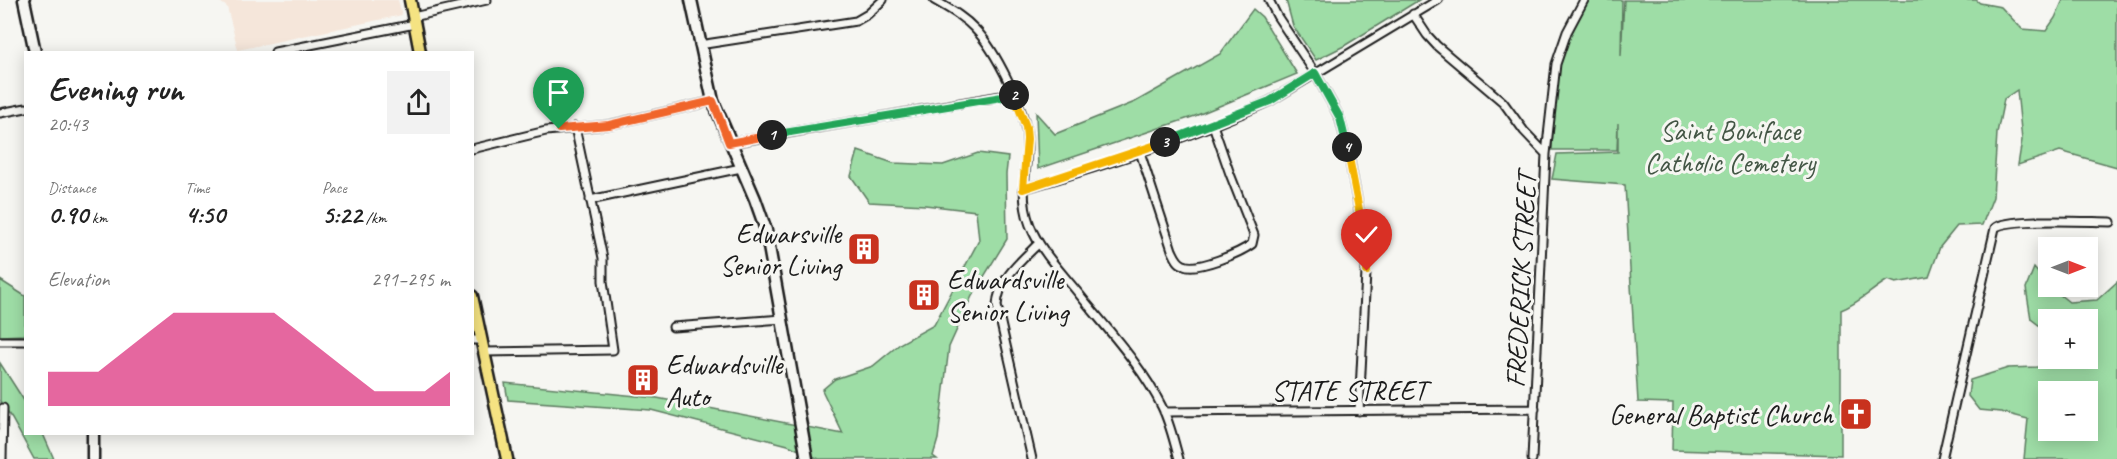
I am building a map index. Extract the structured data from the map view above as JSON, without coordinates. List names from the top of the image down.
{
  "streets": {
    "street": ["FREDERICK STREET", "STATE STREET"]
  },
  "crossings": [
    ["FREDERICK STREET", "STATE STREET"]
  ],
  "parks": ["Saint Boniface Catholic Cemetery"],
  "places": {
    "building": ["Edwarsville Senior Living", "Edwardsville Senior Living", "Edwardsville Auto"],
    "church": ["General Baptist Church"]
  },
  "north": "right",
  "page": {
    "heading": ["Evening run", "20:43"],
    "pins": [
      "2",
      "1",
      "3",
      "4"
    ],
    "stats": [
      ["Distance", "0.90 km"],
      ["Time", "4:50"],
      ["Pace", "5:22 /km"]
    ],
    "map_buttons": ["+", "−"],
    "chart": ["Elevation", "291–295 m"]
  }
}
